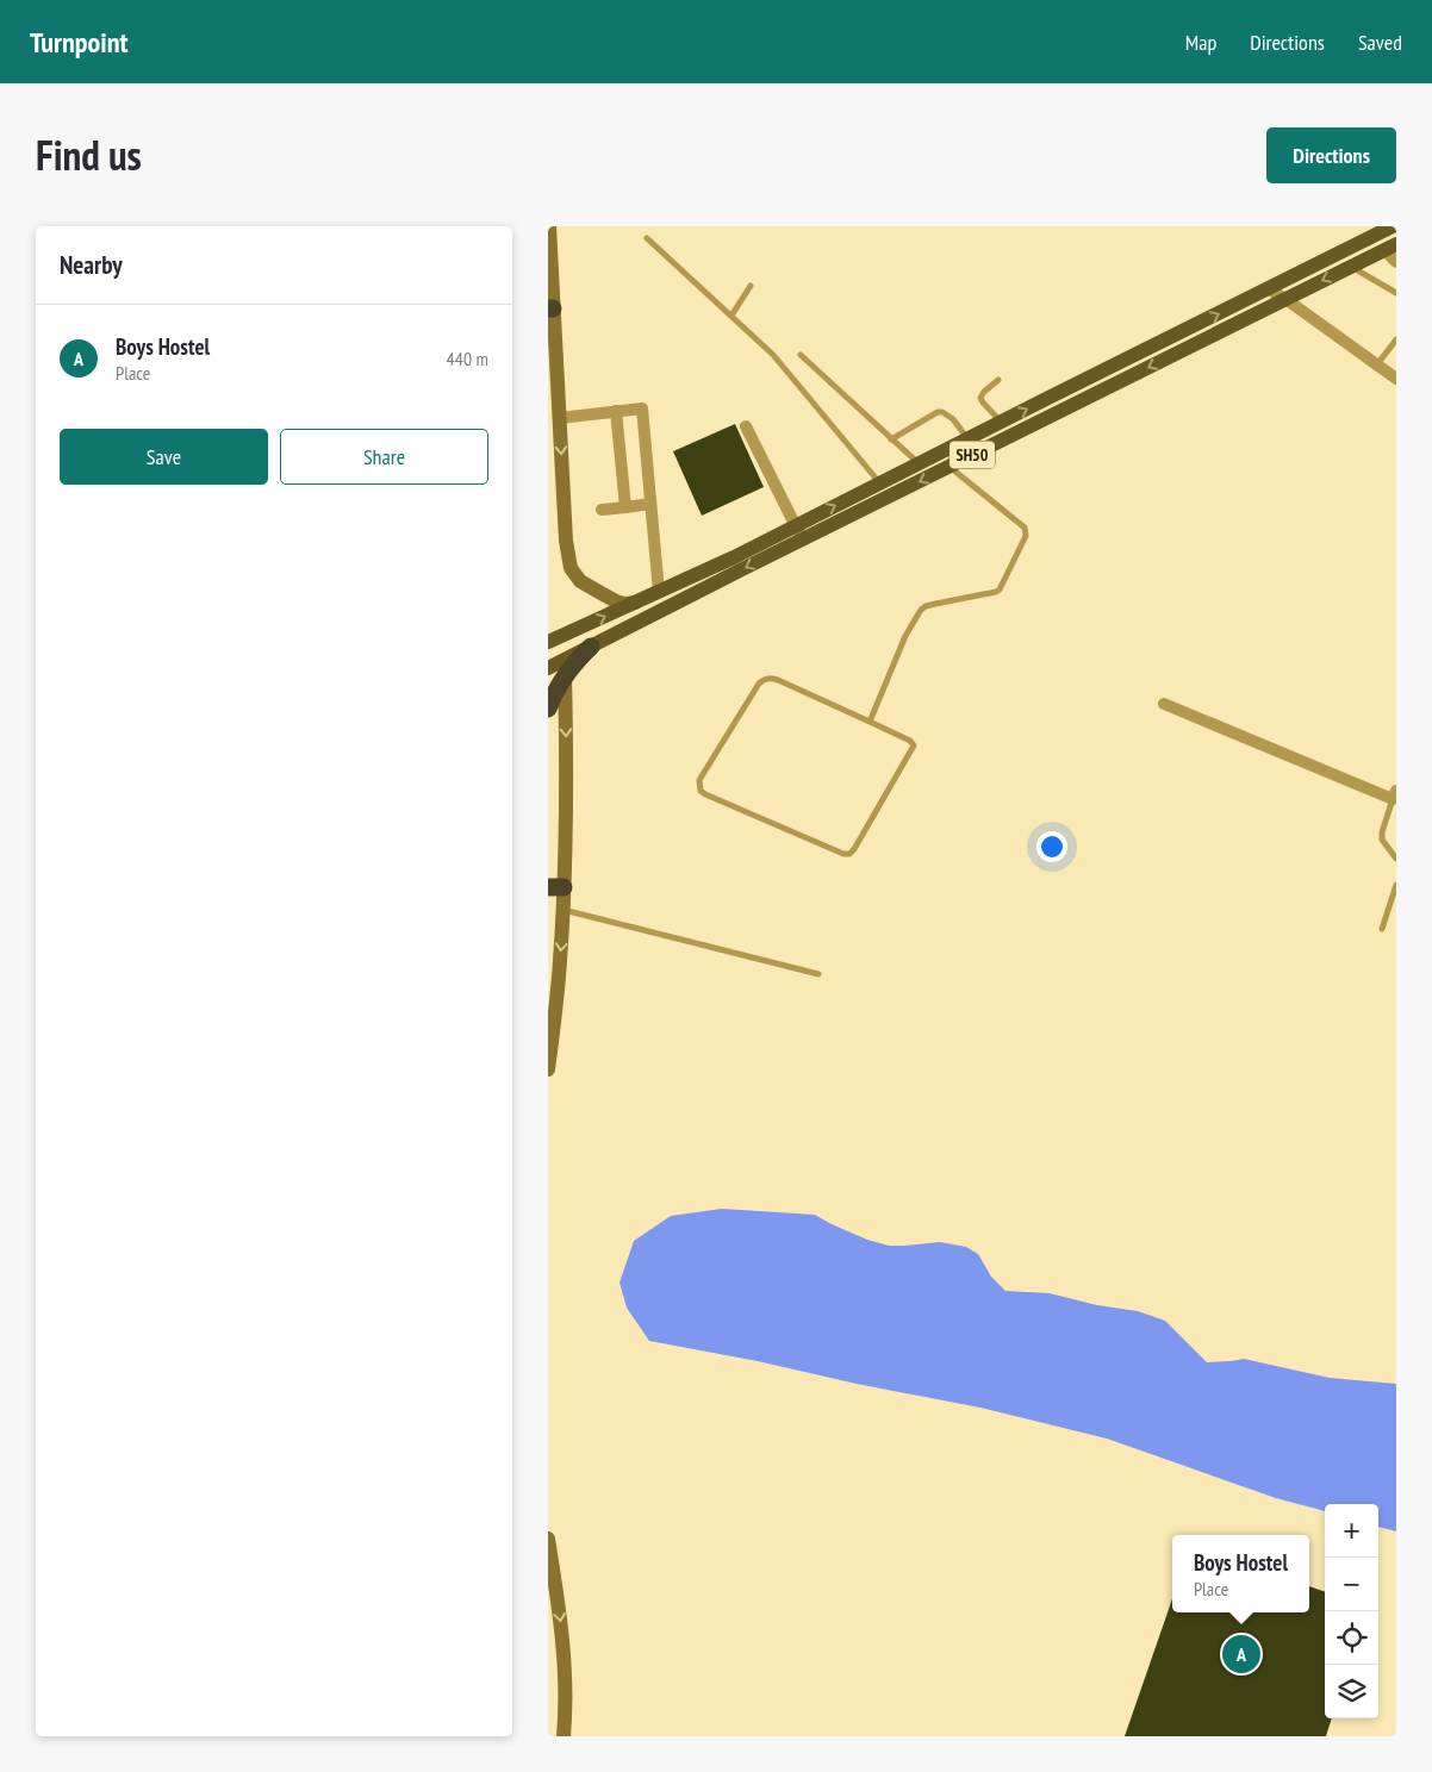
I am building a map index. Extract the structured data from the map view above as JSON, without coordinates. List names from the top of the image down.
{
  "streets": {
    "main road": ["SH50"]
  },
  "page": {
    "header": "Turnpoint",
    "nav": ["Map", "Directions", "Saved"],
    "title": "Find us",
    "buttons": [
      "Directions",
      ["Save", "Share"]
    ],
    "heading": "Nearby",
    "list": [
      {
        "mark": "A",
        "name": "Boys Hostel",
        "note": "Place",
        "value": "440 m"
      }
    ],
    "map_buttons": ["+", "−"],
    "popup": ["Boys Hostel", "Place"],
    "pins": "A"
  }
}
